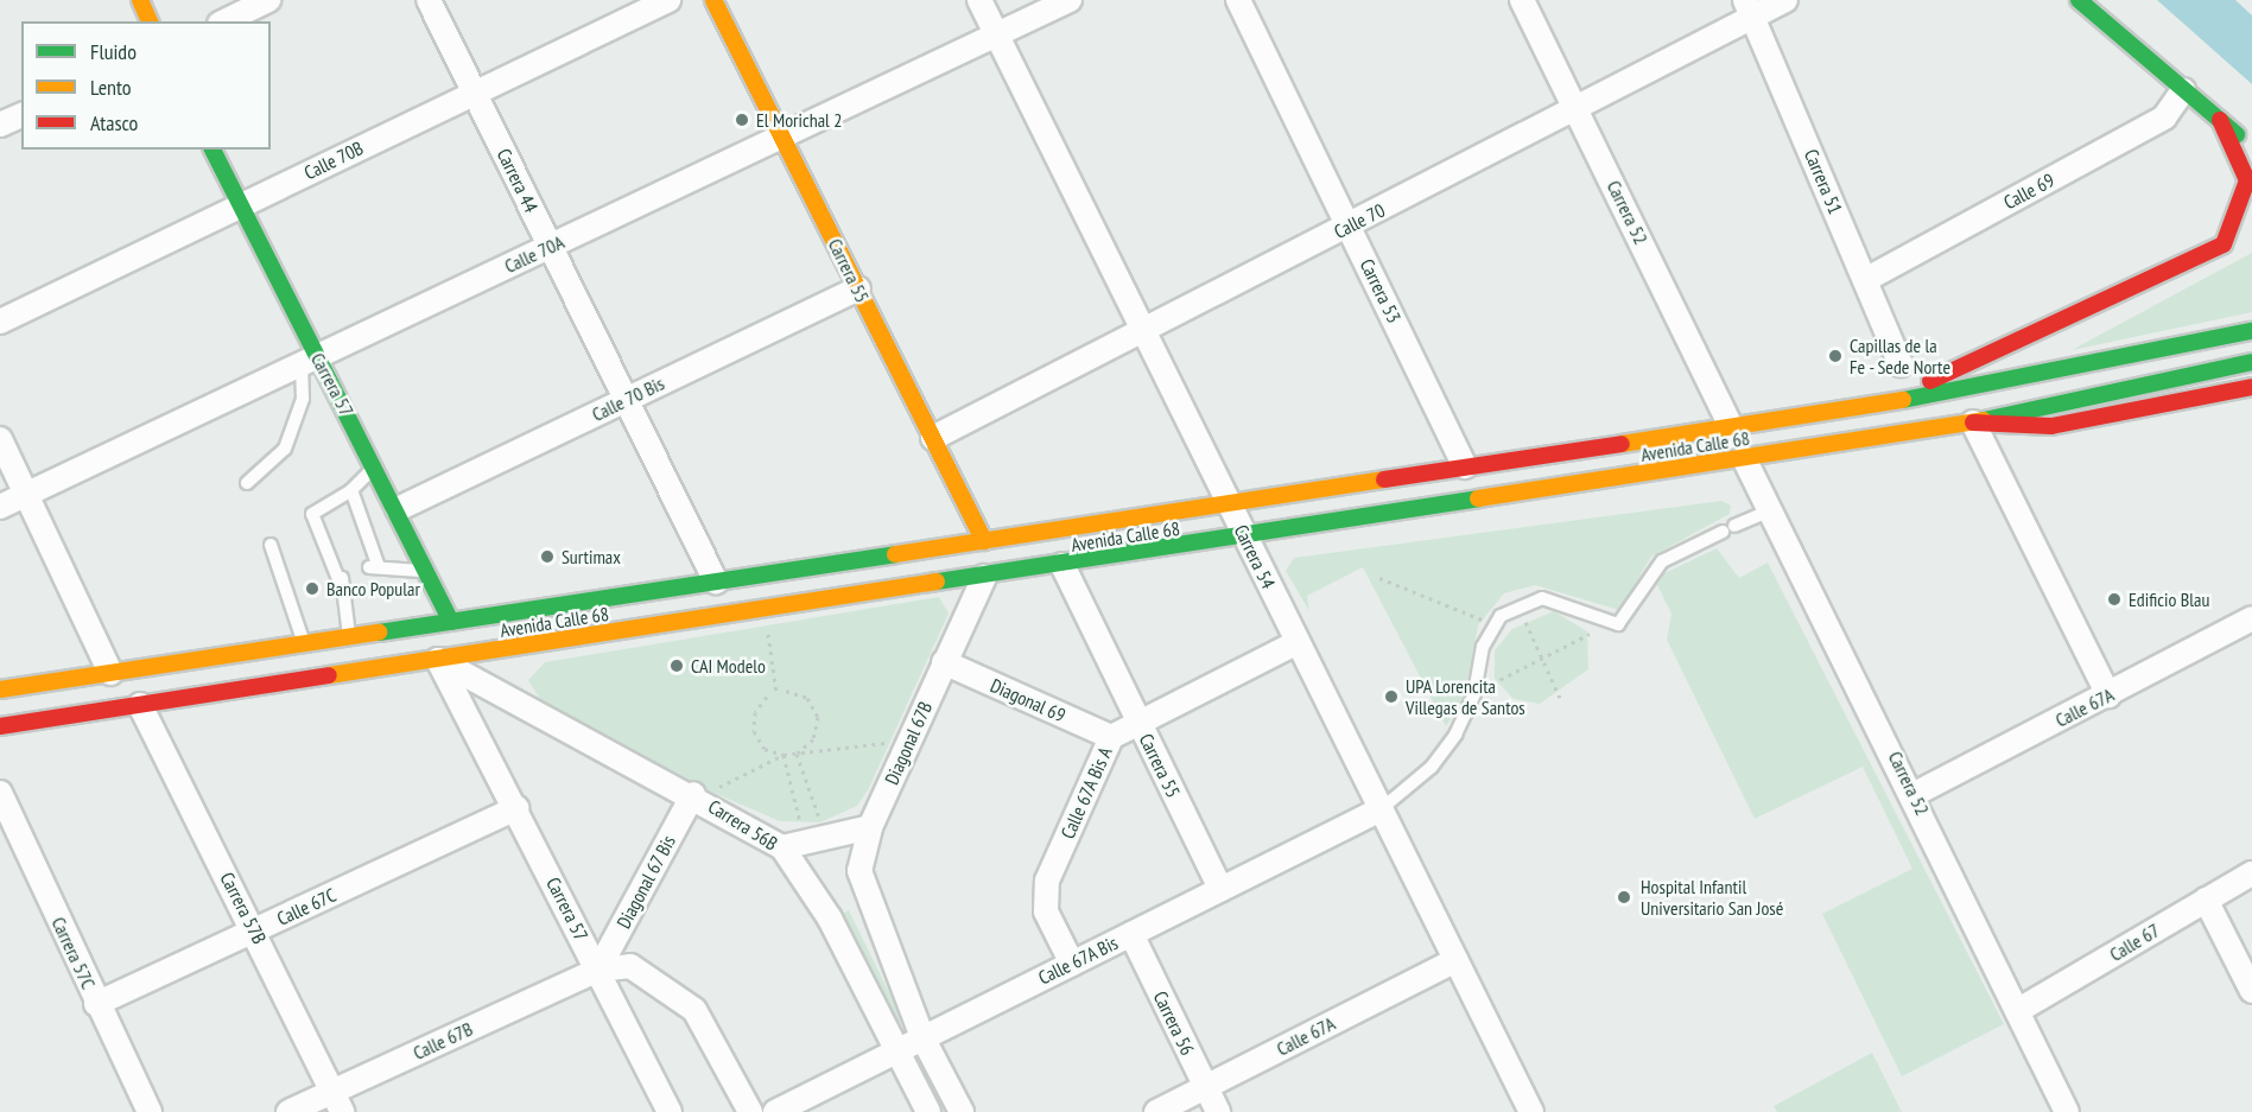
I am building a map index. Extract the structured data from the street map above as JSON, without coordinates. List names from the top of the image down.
{
  "streets": {
    "main road": ["Carrera 55", "Carrera 57", "Avenida Calle 68"],
    "street": [
      "Calle 70B",
      "Carrera 44",
      "Carrera 51",
      "Calle 69",
      "Carrera 52",
      "Calle 70",
      "Calle 70A",
      "Carrera 53",
      "Calle 70 Bis",
      "Carrera 54",
      "Diagonal 69",
      "Calle 67A",
      "Diagonal 67B",
      "Calle 67A Bis A",
      "Carrera 56B",
      "Diagonal 67 Bis",
      "Calle 67C",
      "Carrera 57B",
      "Calle 67",
      "Carrera 57C",
      "Calle 67A Bis",
      "Carrera 56",
      "Calle 67B"
    ]
  },
  "crossings": [
    ["Calle 70B", "Carrera 44"],
    ["Calle 70B", "Carrera 57"],
    ["Carrera 44", "Calle 70A"],
    ["Carrera 44", "Calle 70 Bis"],
    ["Carrera 51", "Calle 69"],
    ["Carrera 51", "Calle 70"],
    ["Carrera 52", "Calle 70"],
    ["Carrera 52", "Avenida Calle 68"],
    ["Carrera 52", "Calle 67A"],
    ["Carrera 52", "Calle 67"],
    ["Calle 70", "Carrera 55"],
    ["Calle 70", "Carrera 53"],
    ["Calle 70", "Carrera 54"],
    ["Calle 70A", "Carrera 55"],
    ["Calle 70A", "Carrera 57"],
    ["Calle 70A", "Carrera 54"],
    ["Carrera 55", "Calle 70 Bis"],
    ["Carrera 55", "Avenida Calle 68"],
    ["Carrera 55", "Calle 67A Bis A"],
    ["Carrera 55", "Calle 67A Bis"],
    ["Carrera 53", "Avenida Calle 68"],
    ["Carrera 57", "Calle 70 Bis"],
    ["Carrera 57", "Avenida Calle 68"],
    ["Carrera 57", "Carrera 56B"],
    ["Carrera 57", "Diagonal 67 Bis"],
    ["Carrera 57", "Calle 67C"],
    ["Carrera 57", "Calle 67B"],
    ["Avenida Calle 68", "Carrera 54"],
    ["Avenida Calle 68", "Diagonal 67B"],
    ["Avenida Calle 68", "Carrera 56B"],
    ["Avenida Calle 68", "Carrera 57B"],
    ["Carrera 54", "Calle 67A"],
    ["Carrera 54", "Calle 67A Bis A"],
    ["Carrera 54", "Calle 67A Bis"],
    ["Diagonal 69", "Diagonal 67B"],
    ["Diagonal 69", "Calle 67A Bis A"],
    ["Calle 67A", "Carrera 56"],
    ["Calle 67A Bis A", "Calle 67A Bis"],
    ["Carrera 56B", "Diagonal 67 Bis"],
    ["Carrera 56B", "Calle 67A Bis"],
    ["Diagonal 67 Bis", "Calle 67B"],
    ["Calle 67C", "Carrera 57B"],
    ["Calle 67C", "Carrera 57C"],
    ["Carrera 57B", "Calle 67B"],
    ["Calle 67A Bis", "Carrera 56"]
  ],
  "places": [
    "El Morichal 2",
    "Capillas de la Fe - Sede Norte",
    "Surtimax",
    "Banco Popular",
    "Edificio Blau",
    "CAI Modelo",
    "UPA Lorencita Villegas de Santos",
    "Hospital Infantil Universitario San José"
  ],
  "legend": ["Fluido", "Lento", "Atasco"]
}
